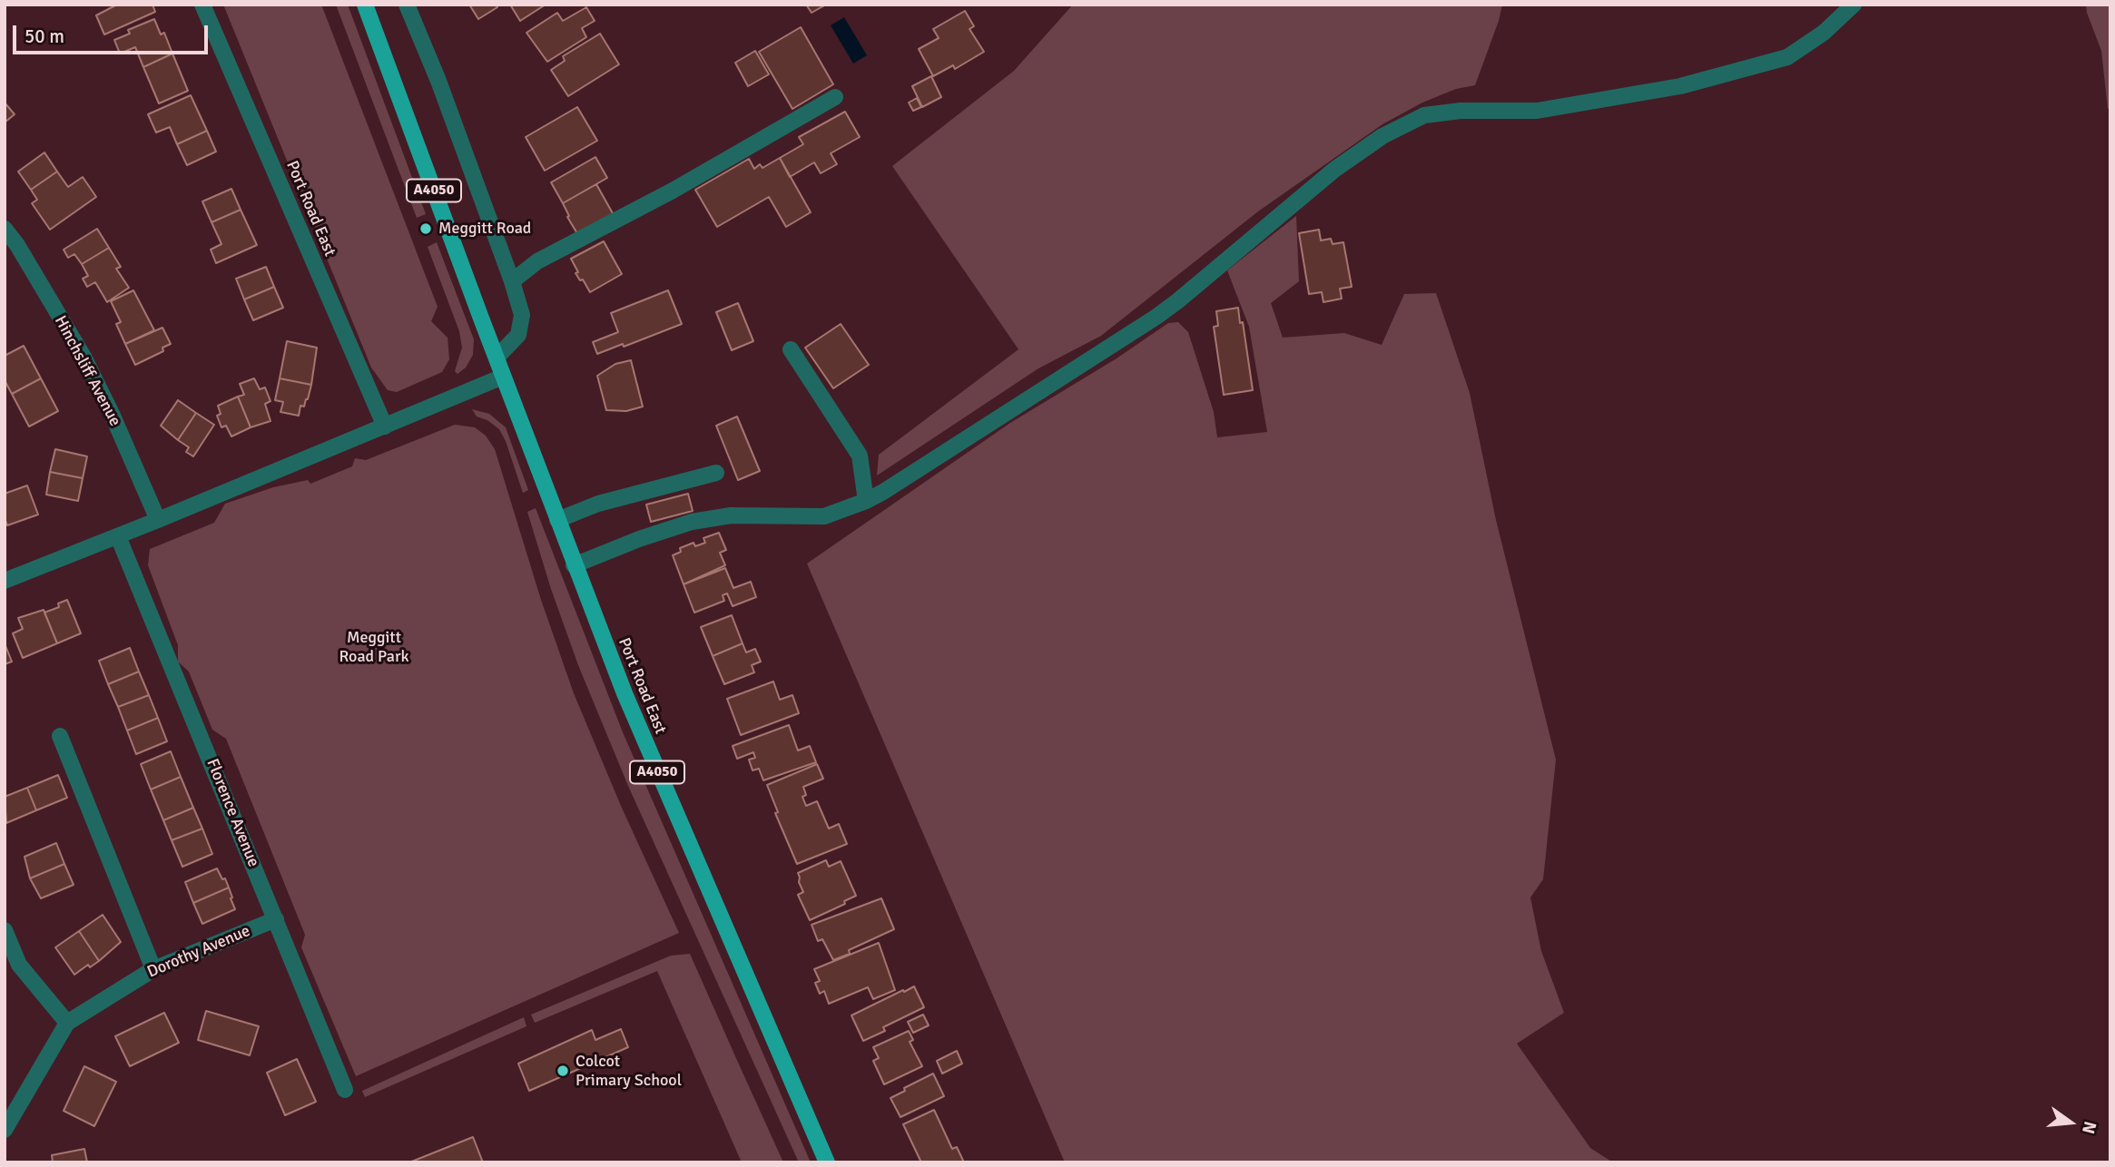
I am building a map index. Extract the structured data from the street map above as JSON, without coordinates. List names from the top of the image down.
{
  "streets": {
    "main road": ["A4050", "Port Road East"],
    "street": ["Hinchsliff Avenue", "Florence Avenue", "Dorothy Avenue"]
  },
  "crossings": [
    ["Florence Avenue", "Dorothy Avenue"]
  ],
  "parks": ["Meggitt Road Park"],
  "places": ["Meggitt Road", "Colcot Primary School"],
  "scale_bar": "50 m",
  "north": "right"
}
